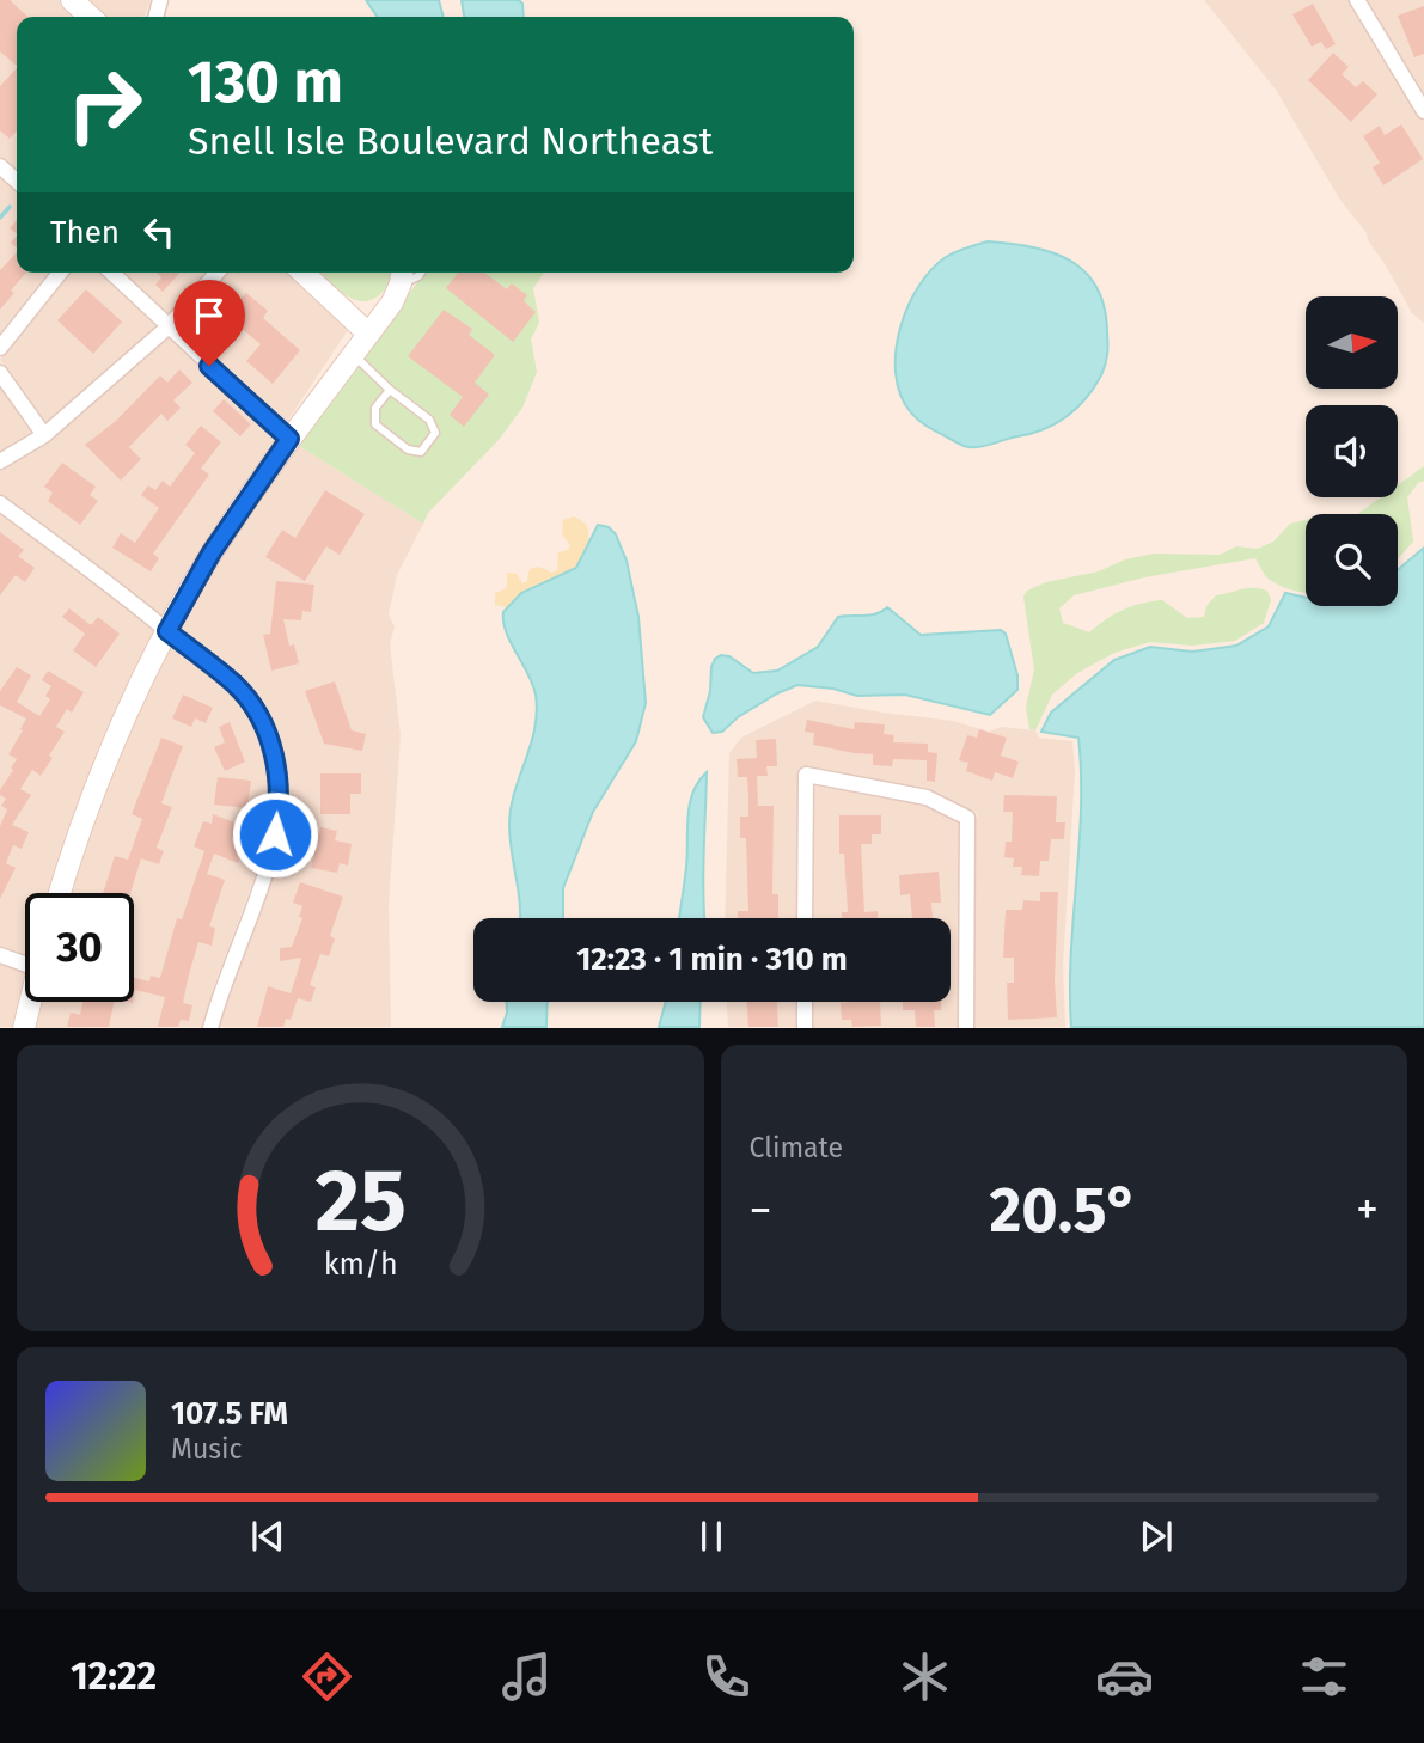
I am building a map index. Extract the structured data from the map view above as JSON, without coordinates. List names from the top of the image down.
{
  "north": "right",
  "page": {
    "turn": ["130 m", "Snell Isle Boulevard Northeast"],
    "then": "Then",
    "limit": "30",
    "trip": "12:23 · 1 min · 310 m",
    "tile": "Climate",
    "heat": ["−", "20.5°", "+"],
    "song": ["107.5 FM", "Music"],
    "tabs": "12:22",
    "gauge": ["25", "km/h"]
  }
}
